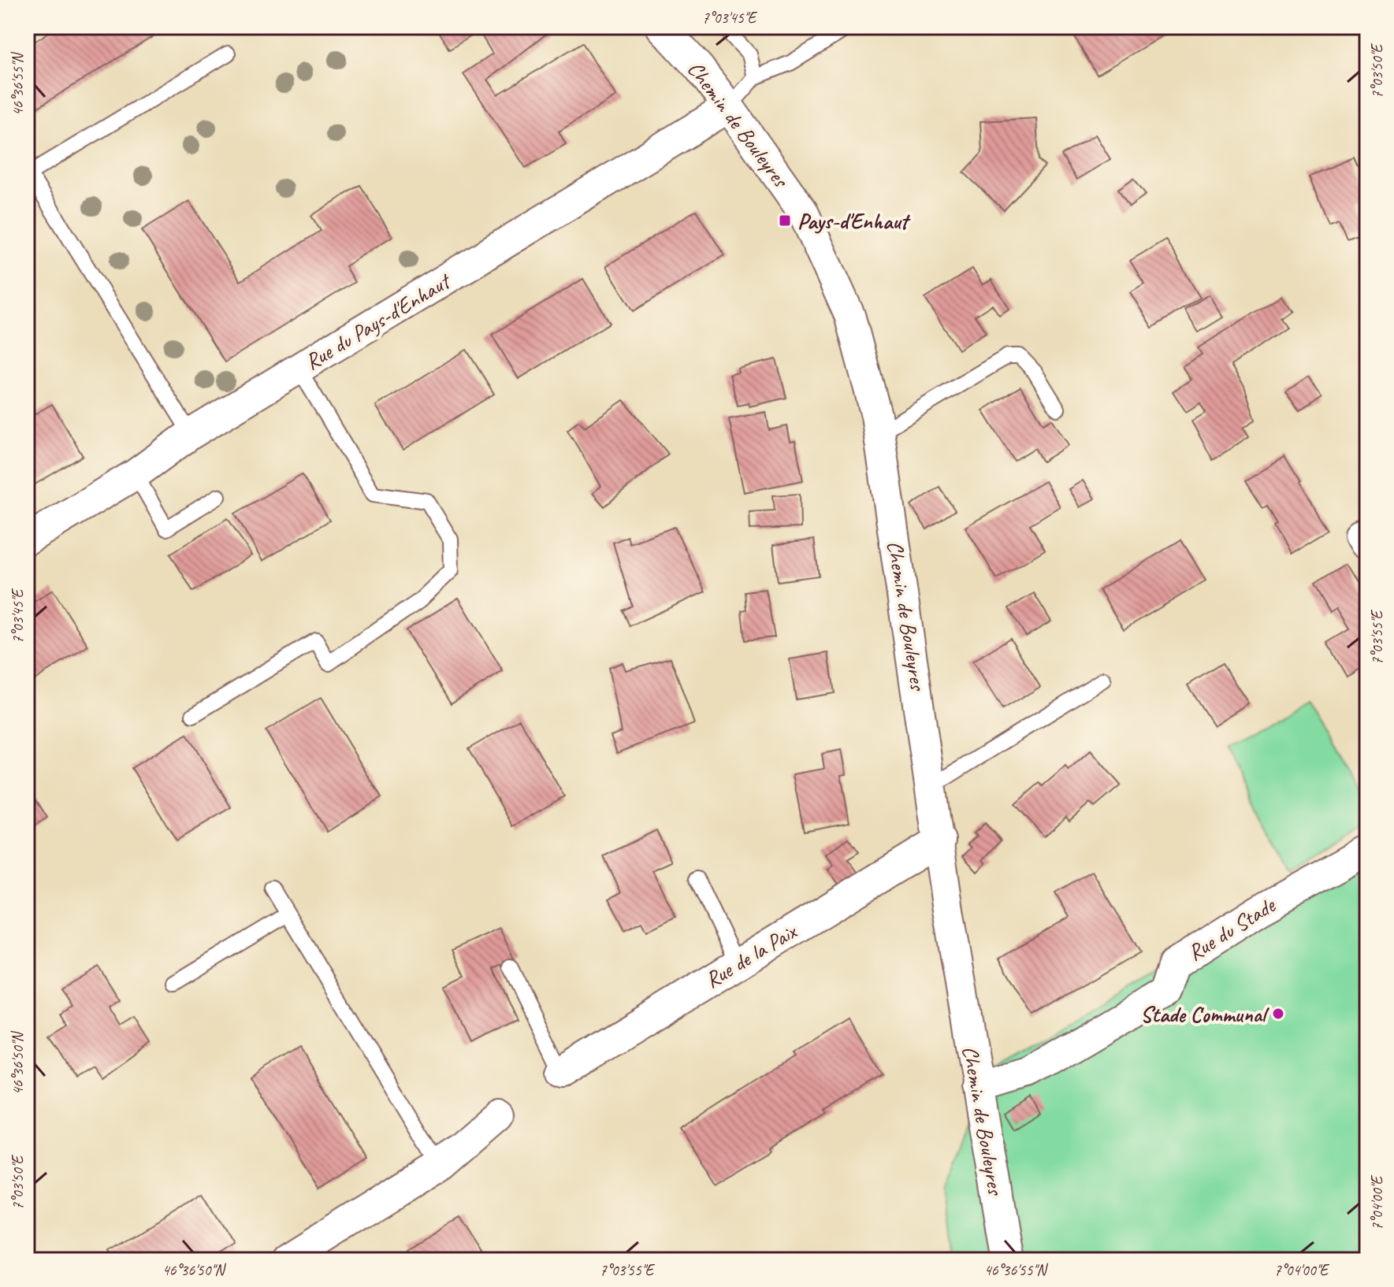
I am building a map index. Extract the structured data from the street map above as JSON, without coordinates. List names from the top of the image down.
{
  "streets": {
    "street": [
      "Chemin de Bouleyres",
      "Rue du Pays-d'Enhaut",
      "Rue du Stade",
      "Rue de la Paix"
    ]
  },
  "crossings": [
    ["Chemin de Bouleyres", "Rue du Pays-d'Enhaut"],
    ["Chemin de Bouleyres", "Rue du Stade"],
    ["Chemin de Bouleyres", "Rue de la Paix"]
  ],
  "places": {
    "transit": ["Pays-d'Enhaut"],
    "other": ["Stade Communal"]
  },
  "coordinates": [
    "7°03'45\"E",
    "7°03'50\"E",
    "46°36'55\"N",
    "7°03'55\"E",
    "46°36'50\"N",
    "7°04'00\"E"
  ]
}
